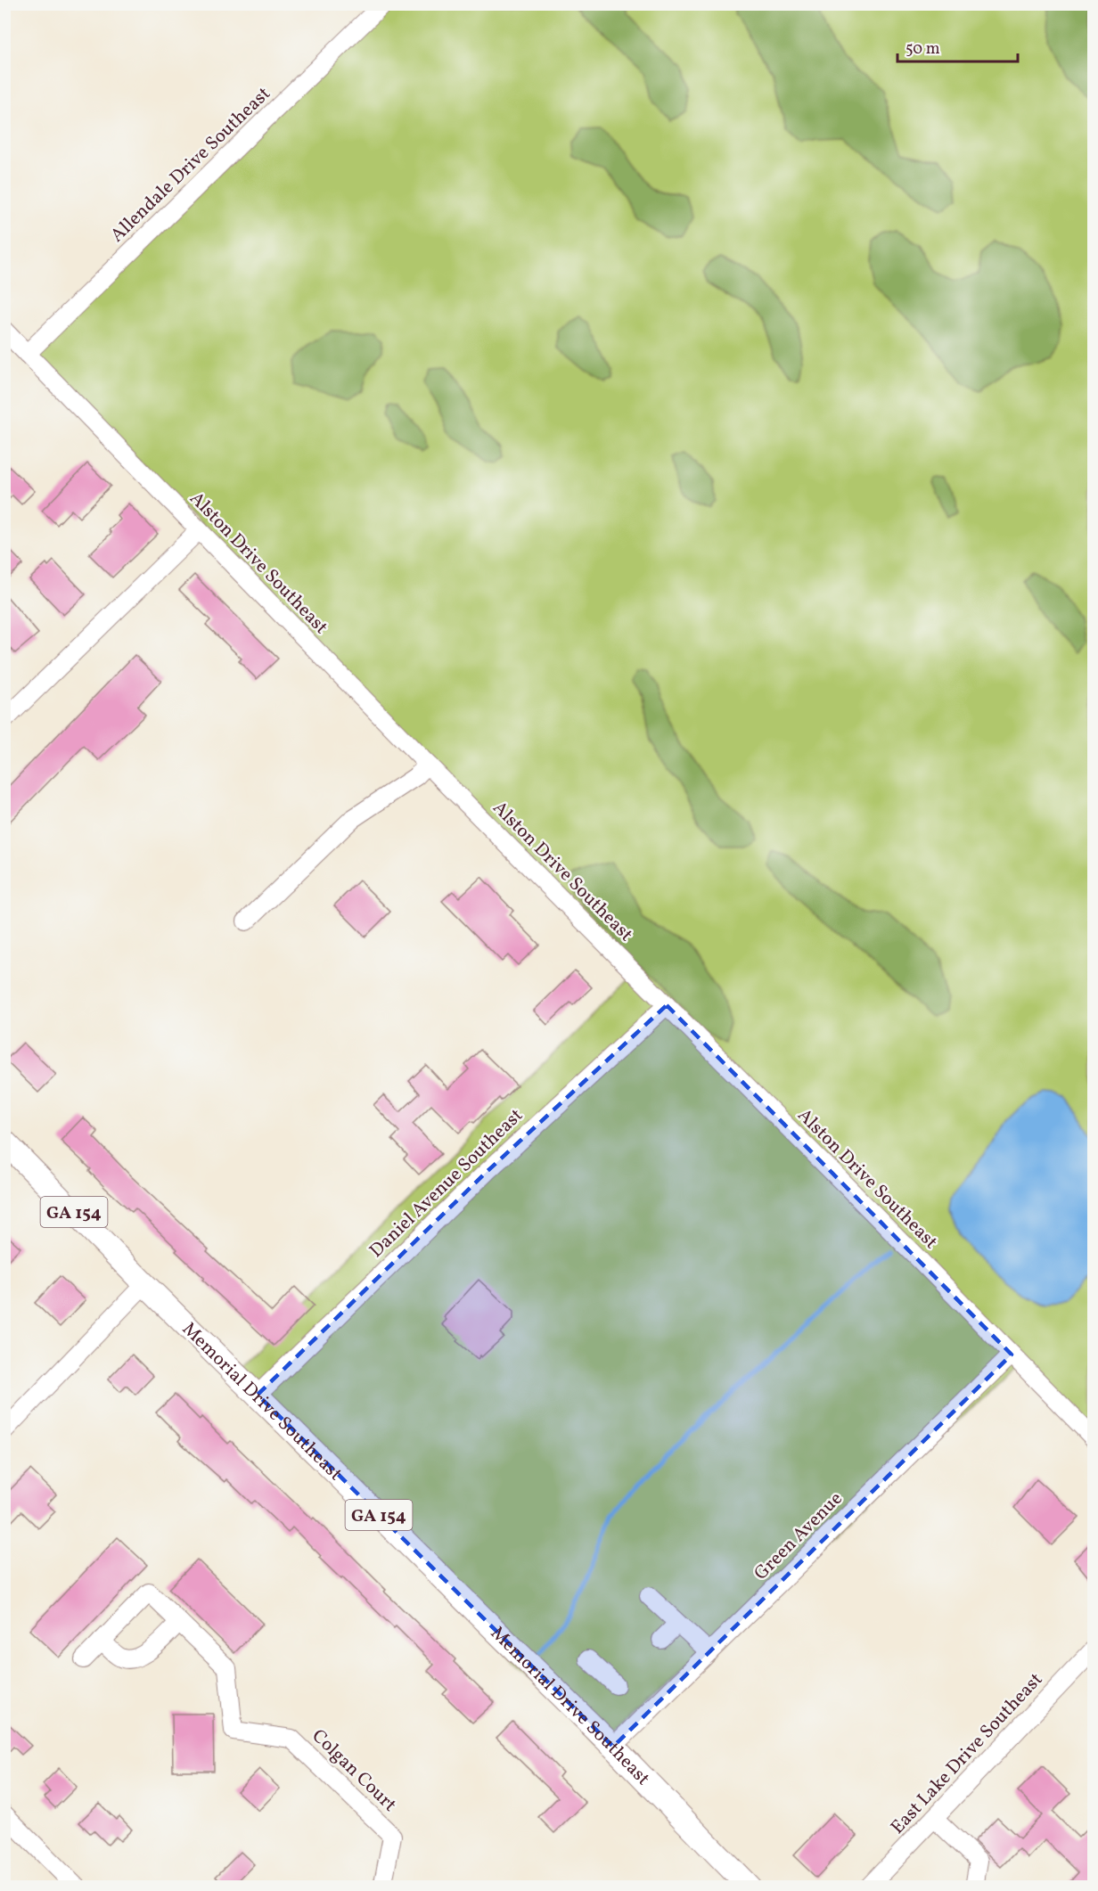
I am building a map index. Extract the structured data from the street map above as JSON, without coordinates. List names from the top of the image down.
{
  "streets": {
    "main road": ["GA 154", "Memorial Drive Southeast"],
    "street": [
      "Allendale Drive Southeast",
      "Alston Drive Southeast",
      "Daniel Avenue Southeast",
      "Green Avenue",
      "East Lake Drive Southeast",
      "Colgan Court"
    ]
  },
  "crossings": [
    ["Allendale Drive Southeast", "Alston Drive Southeast"],
    ["Alston Drive Southeast", "Daniel Avenue Southeast"],
    ["Alston Drive Southeast", "Green Avenue"],
    ["Daniel Avenue Southeast", "Memorial Drive Southeast"],
    ["Memorial Drive Southeast", "Green Avenue"]
  ],
  "scale_bar": "50 m"
}
